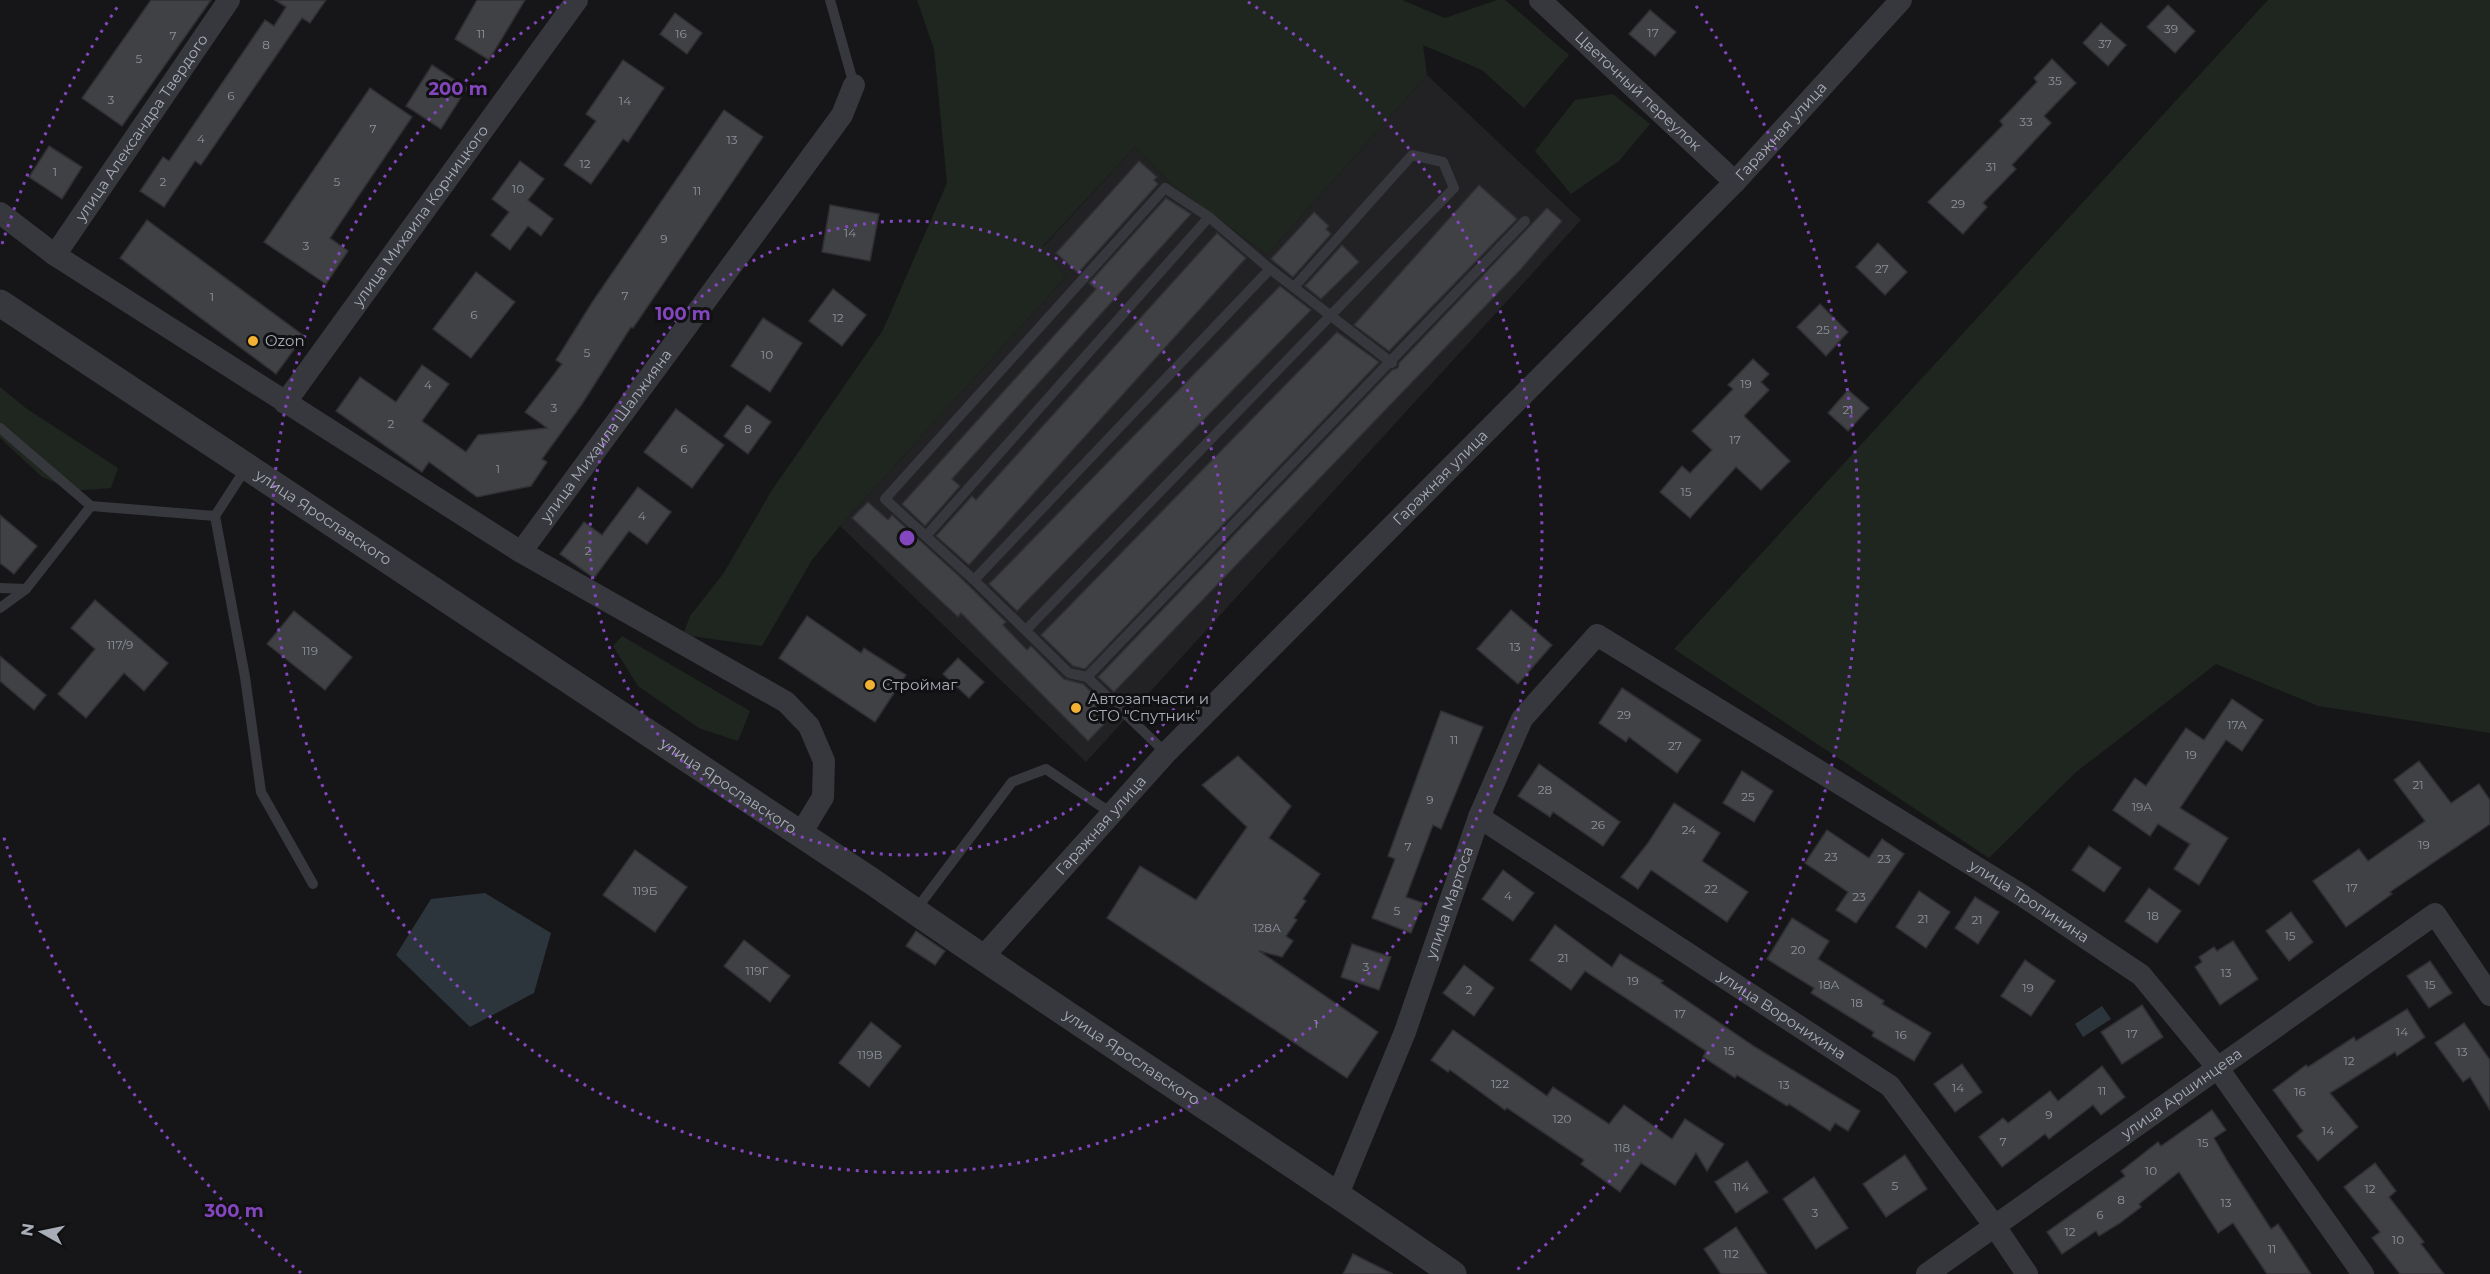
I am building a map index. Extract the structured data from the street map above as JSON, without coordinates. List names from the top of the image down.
{
  "streets": {
    "street": [
      "Цветочный переулок",
      "улица Александра Твердого",
      "Гаражная улица",
      "улица Михаила Корницкого",
      "улица Михаила Шалжияна",
      "улица Ярославского",
      "улица Тропинина",
      "улица Мартоса",
      "улица Воронихина",
      "улица Аршинцева"
    ]
  },
  "crossings": [
    ["Цветочный переулок", "Гаражная улица"],
    ["Гаражная улица", "улица Ярославского"],
    ["улица Ярославского", "улица Мартоса"],
    ["улица Тропинина", "улица Мартоса"],
    ["улица Тропинина", "улица Аршинцева"],
    ["улица Мартоса", "улица Воронихина"],
    ["улица Воронихина", "улица Аршинцева"]
  ],
  "places": ["Ozon", "Строймаг", "Автозапчасти и СТО \"Спутник\""],
  "house_numbers": [
    "39",
    "17",
    "11",
    "16",
    "7",
    "37",
    "8",
    "5",
    "35",
    "6",
    "3",
    "14",
    "33",
    "7",
    "4",
    "13",
    "12",
    "31",
    "1",
    "2",
    "5",
    "10",
    "11",
    "29",
    "14",
    "9",
    "3",
    "27",
    "7",
    "1",
    "6",
    "12",
    "25",
    "5",
    "10",
    "19",
    "4",
    "3",
    "21",
    "2",
    "8",
    "17",
    "6",
    "1",
    "15",
    "4",
    "2",
    "117/9",
    "13",
    "119",
    "29",
    "17А",
    "11",
    "27",
    "19",
    "21",
    "28",
    "25",
    "9",
    "19А",
    "26",
    "24",
    "19",
    "7",
    "23",
    "23",
    "17",
    "22",
    "119Б",
    "4",
    "23",
    "5",
    "18",
    "21",
    "21",
    "128А",
    "15",
    "20",
    "21",
    "3",
    "119Г",
    "13",
    "19",
    "18А",
    "15",
    "19",
    "2",
    "18",
    "17",
    "1",
    "14",
    "17",
    "16",
    "15",
    "13",
    "119В",
    "12",
    "122",
    "13",
    "14",
    "11",
    "16",
    "9",
    "120",
    "14",
    "7",
    "15",
    "118",
    "10",
    "5",
    "114",
    "12",
    "8",
    "13",
    "3",
    "6",
    "12",
    "10",
    "11",
    "112"
  ],
  "north": "left",
  "rings": ["200 m", "100 m", "300 m"]
}
